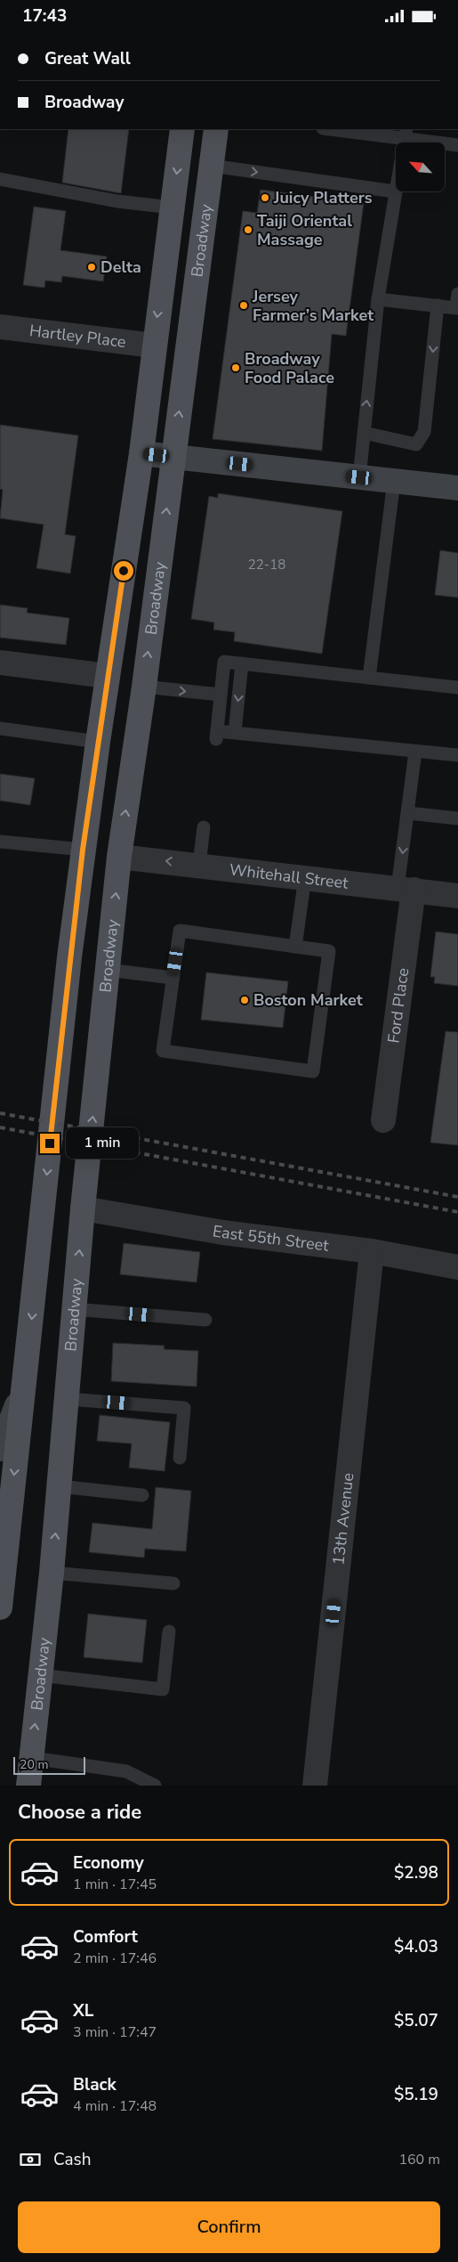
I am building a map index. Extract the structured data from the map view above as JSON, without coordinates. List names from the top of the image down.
{
  "streets": {
    "main road": ["Broadway"],
    "street": [
      "Hartley Place",
      "Whitehall Street",
      "Ford Place",
      "East 55th Street",
      "13th Avenue"
    ]
  },
  "crossings": [
    ["Broadway", "Hartley Place"],
    ["Broadway", "Whitehall Street"],
    ["Broadway", "East 55th Street"],
    ["Whitehall Street", "Ford Place"],
    ["East 55th Street", "13th Avenue"]
  ],
  "places": [
    "Juicy Platters",
    "Taiji Oriental Massage",
    "Delta",
    "Jersey Farmer’s Market",
    "Broadway Food Palace",
    "Boston Market"
  ],
  "house_numbers": ["22-18"],
  "scale_bar": "20 m",
  "north": "top left",
  "page": {
    "status": "17:43",
    "banner": ["Great Wall", "Broadway"],
    "bubble": "1 min",
    "scale": "20 m",
    "heading": "Choose a ride",
    "list": [
      {
        "name": "Economy",
        "note": "1 min · 17:45",
        "value": "$2.98"
      },
      {
        "name": "Comfort",
        "note": "2 min · 17:46",
        "value": "$4.03"
      },
      {
        "name": "XL",
        "note": "3 min · 17:47",
        "value": "$5.07"
      },
      {
        "name": "Black",
        "note": "4 min · 17:48",
        "value": "$5.19"
      }
    ],
    "pay": ["Cash", "160 m"],
    "buttons": "Confirm"
  }
}
